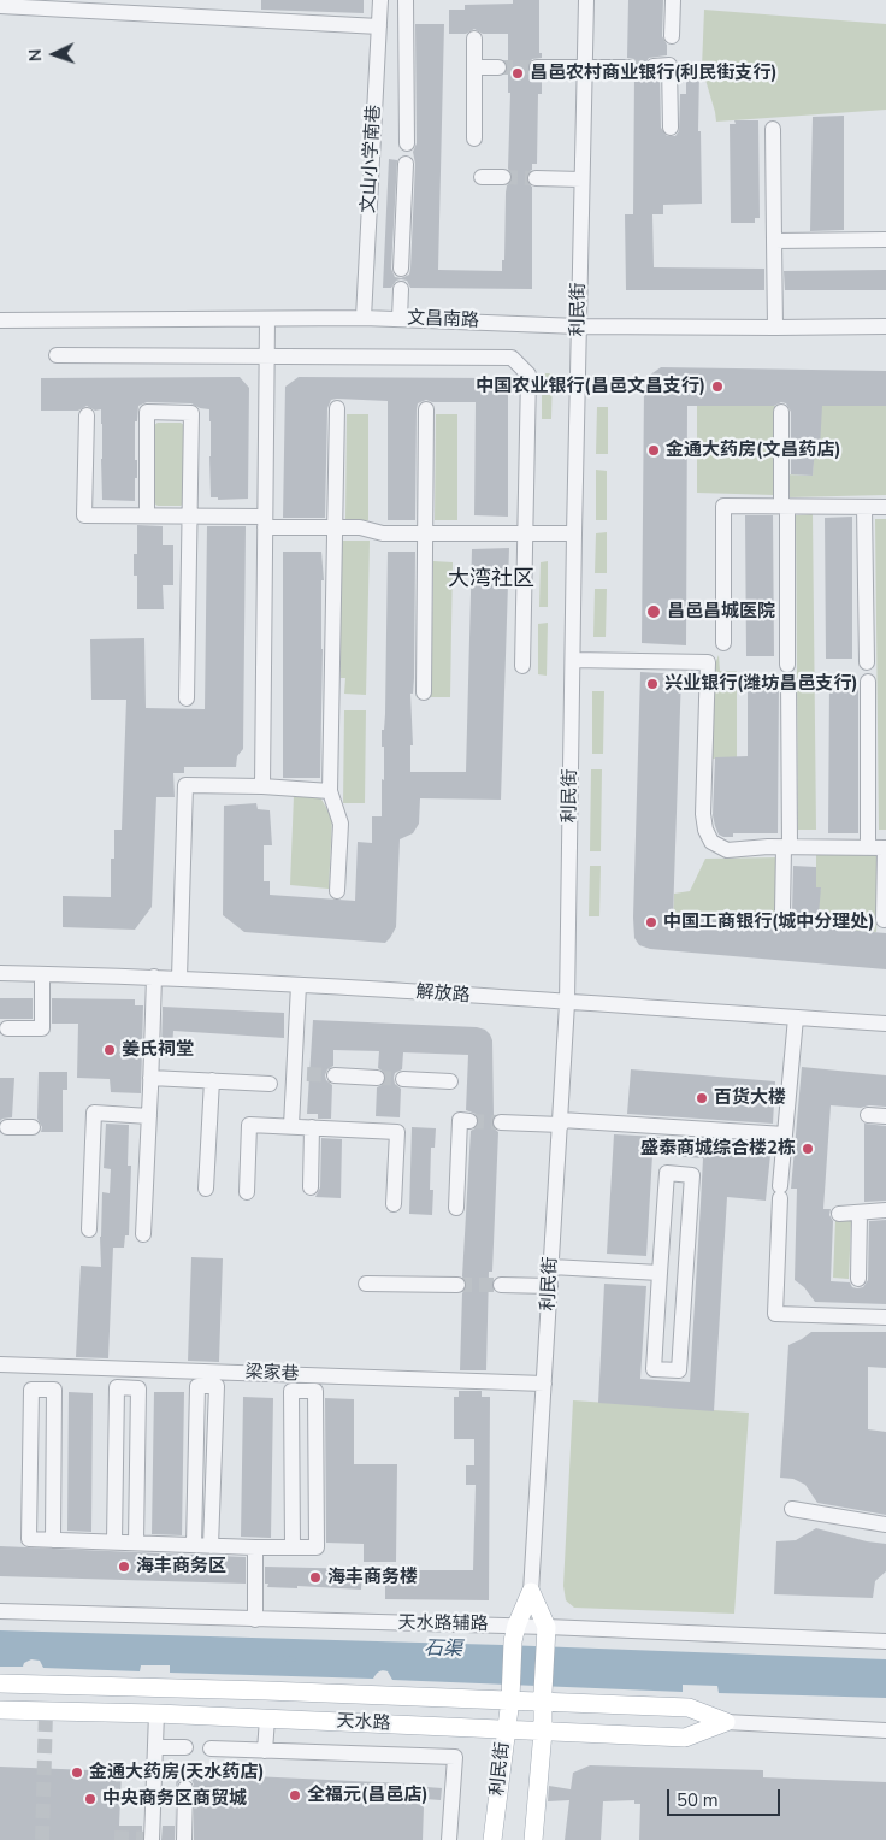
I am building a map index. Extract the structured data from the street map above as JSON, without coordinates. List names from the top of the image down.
{
  "streets": {
    "main road": ["利民街", "天水路"],
    "street": [
      "文山小学南巷",
      "文昌南路",
      "解放路",
      "梁家巷",
      "天水路辅路"
    ]
  },
  "crossings": [
    ["文山小学南巷", "文昌南路"],
    ["利民街", "文昌南路"],
    ["利民街", "解放路"],
    ["利民街", "梁家巷"],
    ["利民街", "天水路辅路"],
    ["利民街", "天水路"]
  ],
  "districts": ["大湾社区"],
  "water": ["石渠"],
  "places": [
    "昌邑农村商业银行(利民街支行)",
    "中国农业银行(昌邑文昌支行)",
    "金通大药房(文昌药店)",
    "昌邑昌城医院",
    "兴业银行(潍坊昌邑支行)",
    "中国工商银行(城中分理处)",
    "姜氏祠堂",
    "百货大楼",
    "盛泰商城综合楼2栋",
    "海丰商务区",
    "海丰商务楼",
    "金通大药房(天水药店)",
    "全福元(昌邑店)",
    "中央商务区商贸城"
  ],
  "scale_bar": "50 m",
  "north": "left"
}
